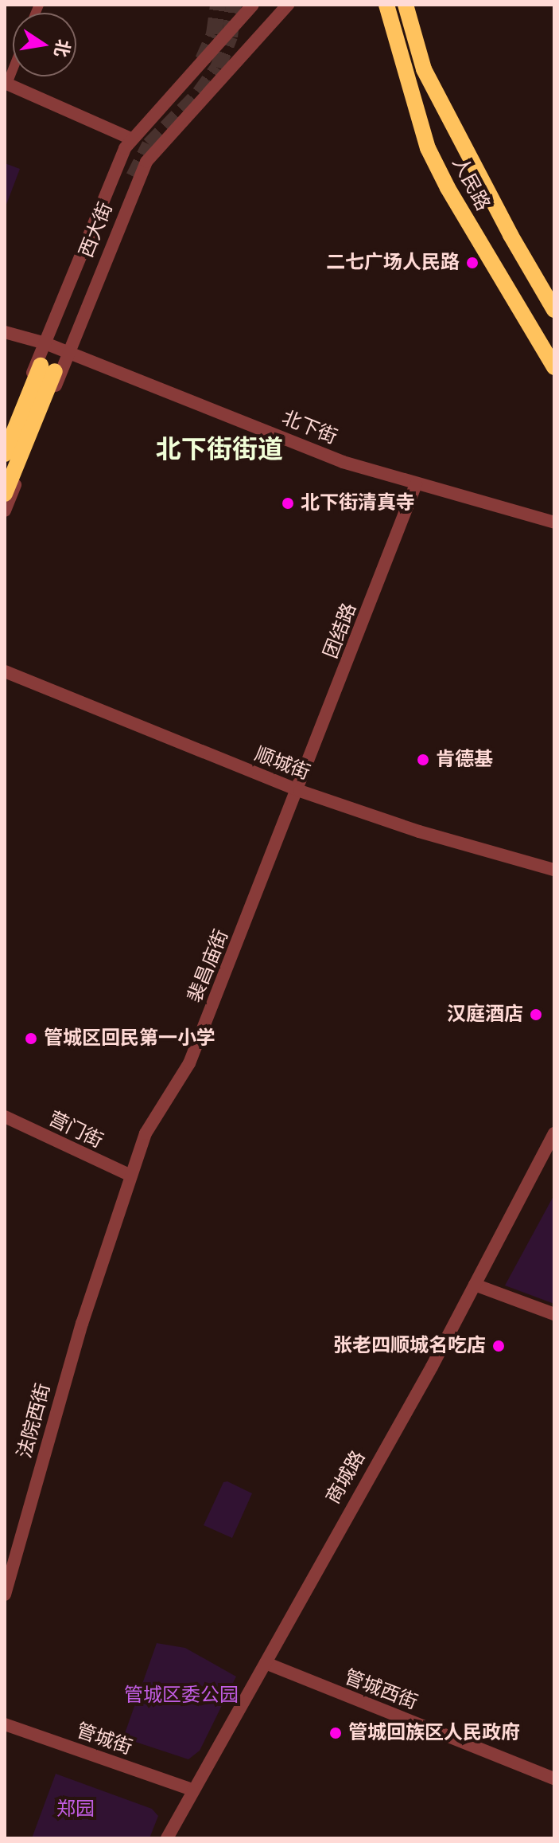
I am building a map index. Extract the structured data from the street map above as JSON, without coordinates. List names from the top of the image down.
{
  "streets": {
    "main road": ["人民路"],
    "street": [
      "西大街",
      "北下街",
      "团结路",
      "顺城街",
      "裴昌庙街",
      "营门街",
      "法院西街",
      "商城路",
      "管城西街",
      "管城街"
    ]
  },
  "crossings": [
    ["西大街", "北下街"],
    ["北下街", "团结路"],
    ["团结路", "顺城街"],
    ["团结路", "裴昌庙街"],
    ["顺城街", "裴昌庙街"],
    ["裴昌庙街", "营门街"],
    ["裴昌庙街", "法院西街"],
    ["商城路", "管城西街"],
    ["商城路", "管城街"]
  ],
  "districts": ["北下街街道"],
  "parks": ["管城区委公园", "郑园"],
  "places": [
    "二七广场人民路",
    "北下街清真寺",
    "肯德基",
    "汉庭酒店",
    "管城区回民第一小学",
    "张老四顺城名吃店",
    "管城回族区人民政府"
  ],
  "north": "right"
}
